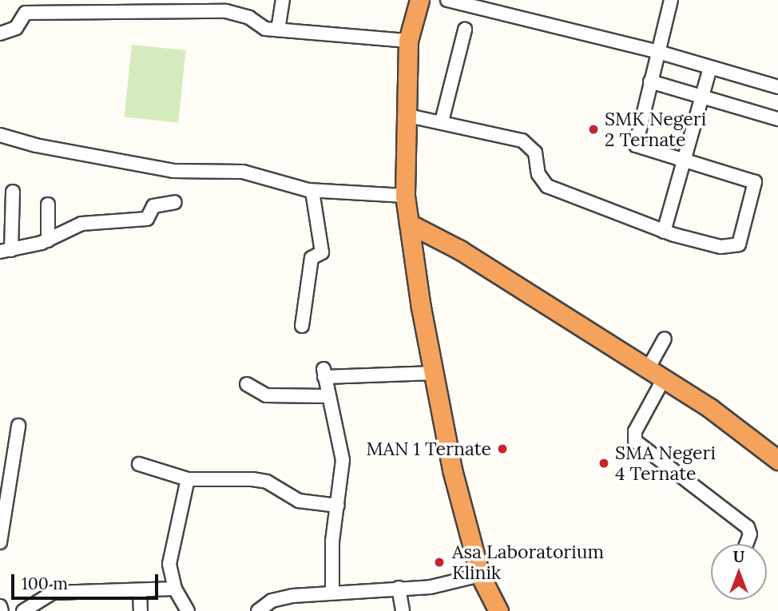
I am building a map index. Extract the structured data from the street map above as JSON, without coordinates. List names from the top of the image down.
{
  "places": [
    "SMK Negeri 2 Ternate",
    "MAN 1 Ternate",
    "SMA Negeri 4 Ternate",
    "Asa Laboratorium Klinik"
  ],
  "scale_bar": "100 m",
  "north": "top"
}
